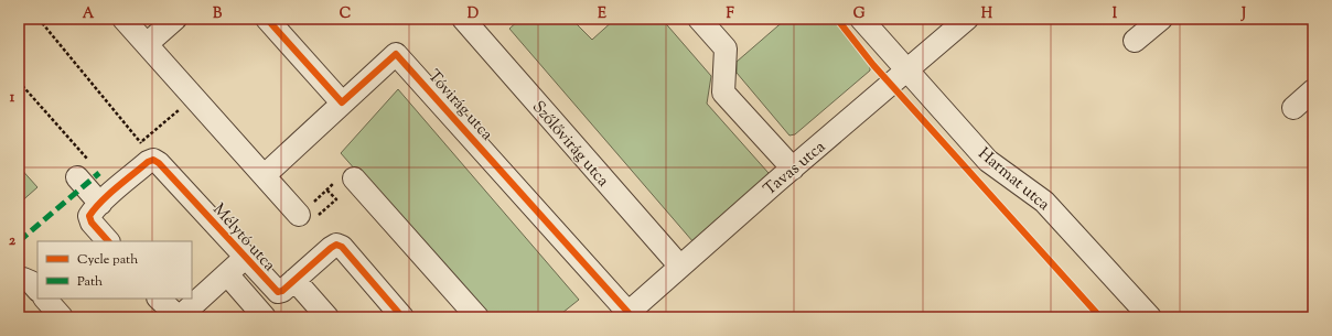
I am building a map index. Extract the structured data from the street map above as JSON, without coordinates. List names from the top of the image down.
{
  "streets": {
    "street": [
      "Tóvirág utca",
      "Szőlővirág utca",
      "Tavas utca",
      "Harmat utca",
      "Mélytó utca"
    ]
  },
  "crossings": [
    ["Tóvirág utca", "Tavas utca"],
    ["Szőlővirág utca", "Tavas utca"],
    ["Tavas utca", "Harmat utca"]
  ],
  "legend": ["Cycle path", "Path"],
  "grid": {
    "columns": [
      "A",
      "B",
      "C",
      "D",
      "E",
      "F",
      "G",
      "H",
      "I",
      "J"
    ],
    "rows": ["1", "2"]
  }
}
